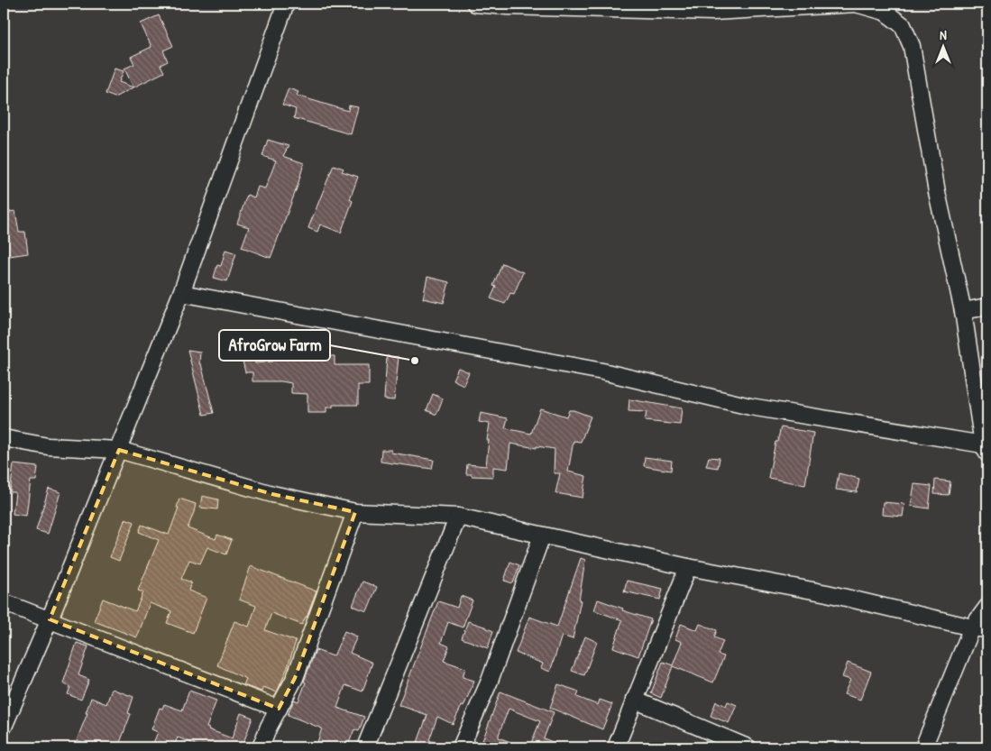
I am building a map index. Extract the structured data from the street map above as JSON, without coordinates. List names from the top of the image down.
{
  "places": ["AfroGrow Farm"],
  "north": "top"
}
